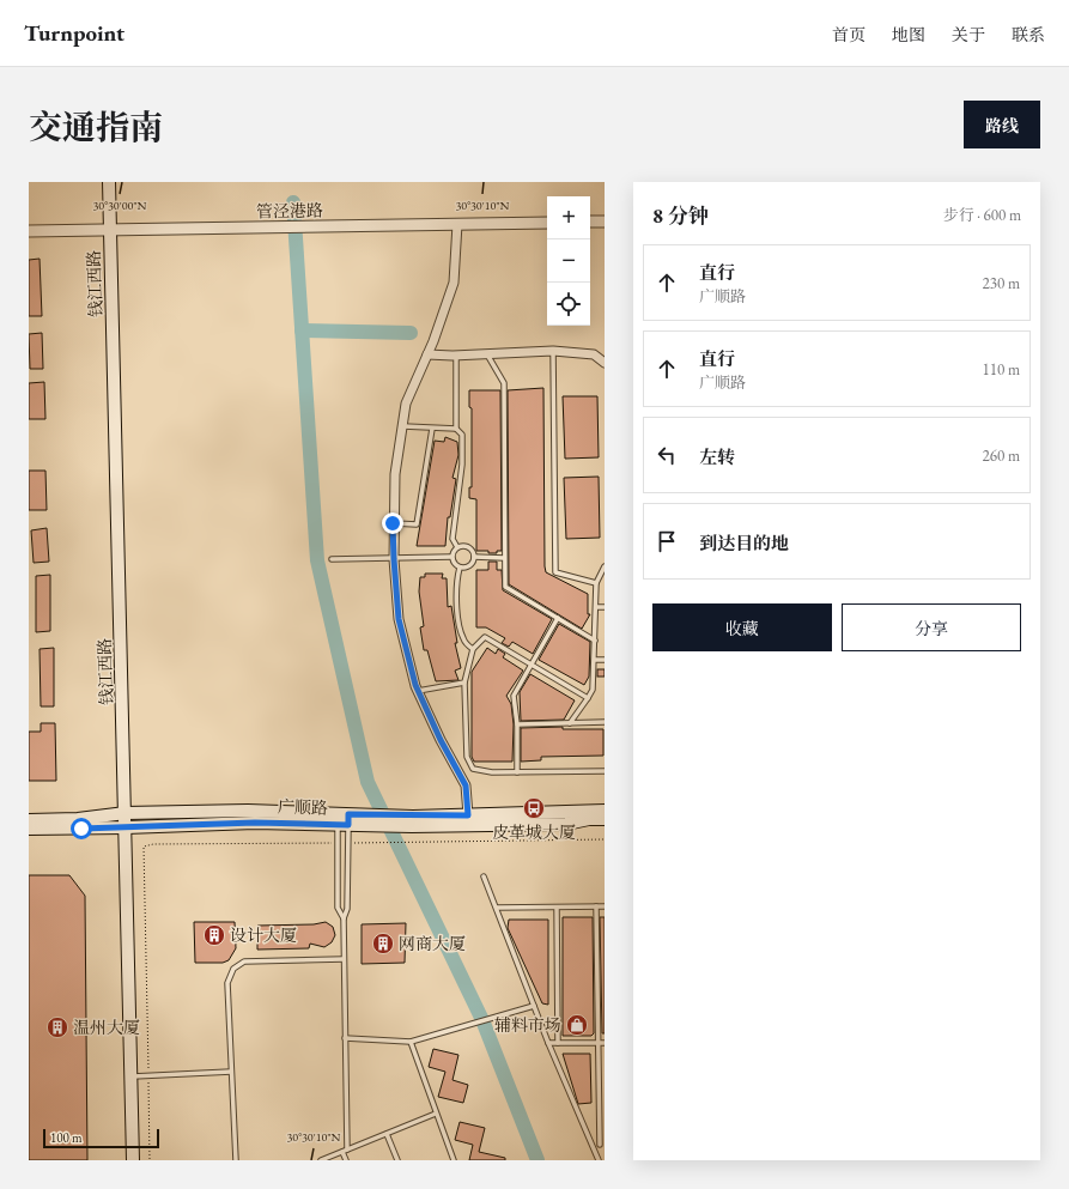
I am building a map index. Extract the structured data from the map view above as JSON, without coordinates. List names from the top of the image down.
{
  "streets": {
    "main road": ["钱江西路", "广顺路"],
    "street": ["管泾港路"]
  },
  "crossings": [
    ["管泾港路", "钱江西路"],
    ["钱江西路", "广顺路"]
  ],
  "places": {
    "bus stop": ["皮革城大厦"],
    "building": ["设计大厦", "网商大厦", "温州大厦"],
    "shop": ["辅料市场"]
  },
  "scale_bar": "100 m",
  "page": {
    "header": "Turnpoint",
    "nav": [
      "首页",
      "地图",
      "关于",
      "联系"
    ],
    "title": "交通指南",
    "buttons": [
      "路线",
      ["收藏", "分享"]
    ],
    "heading": ["8 分钟", "步行 · 600 m"],
    "map_buttons": ["+", "−"],
    "list": [
      ["直行", "广顺路", "230 m"],
      ["直行", "广顺路", "110 m"],
      ["左转", "260 m"],
      "到达目的地"
    ],
    "scale": "100 m"
  },
  "coordinates": ["30°30'10\"N", "30°30'00\"N"]
}
